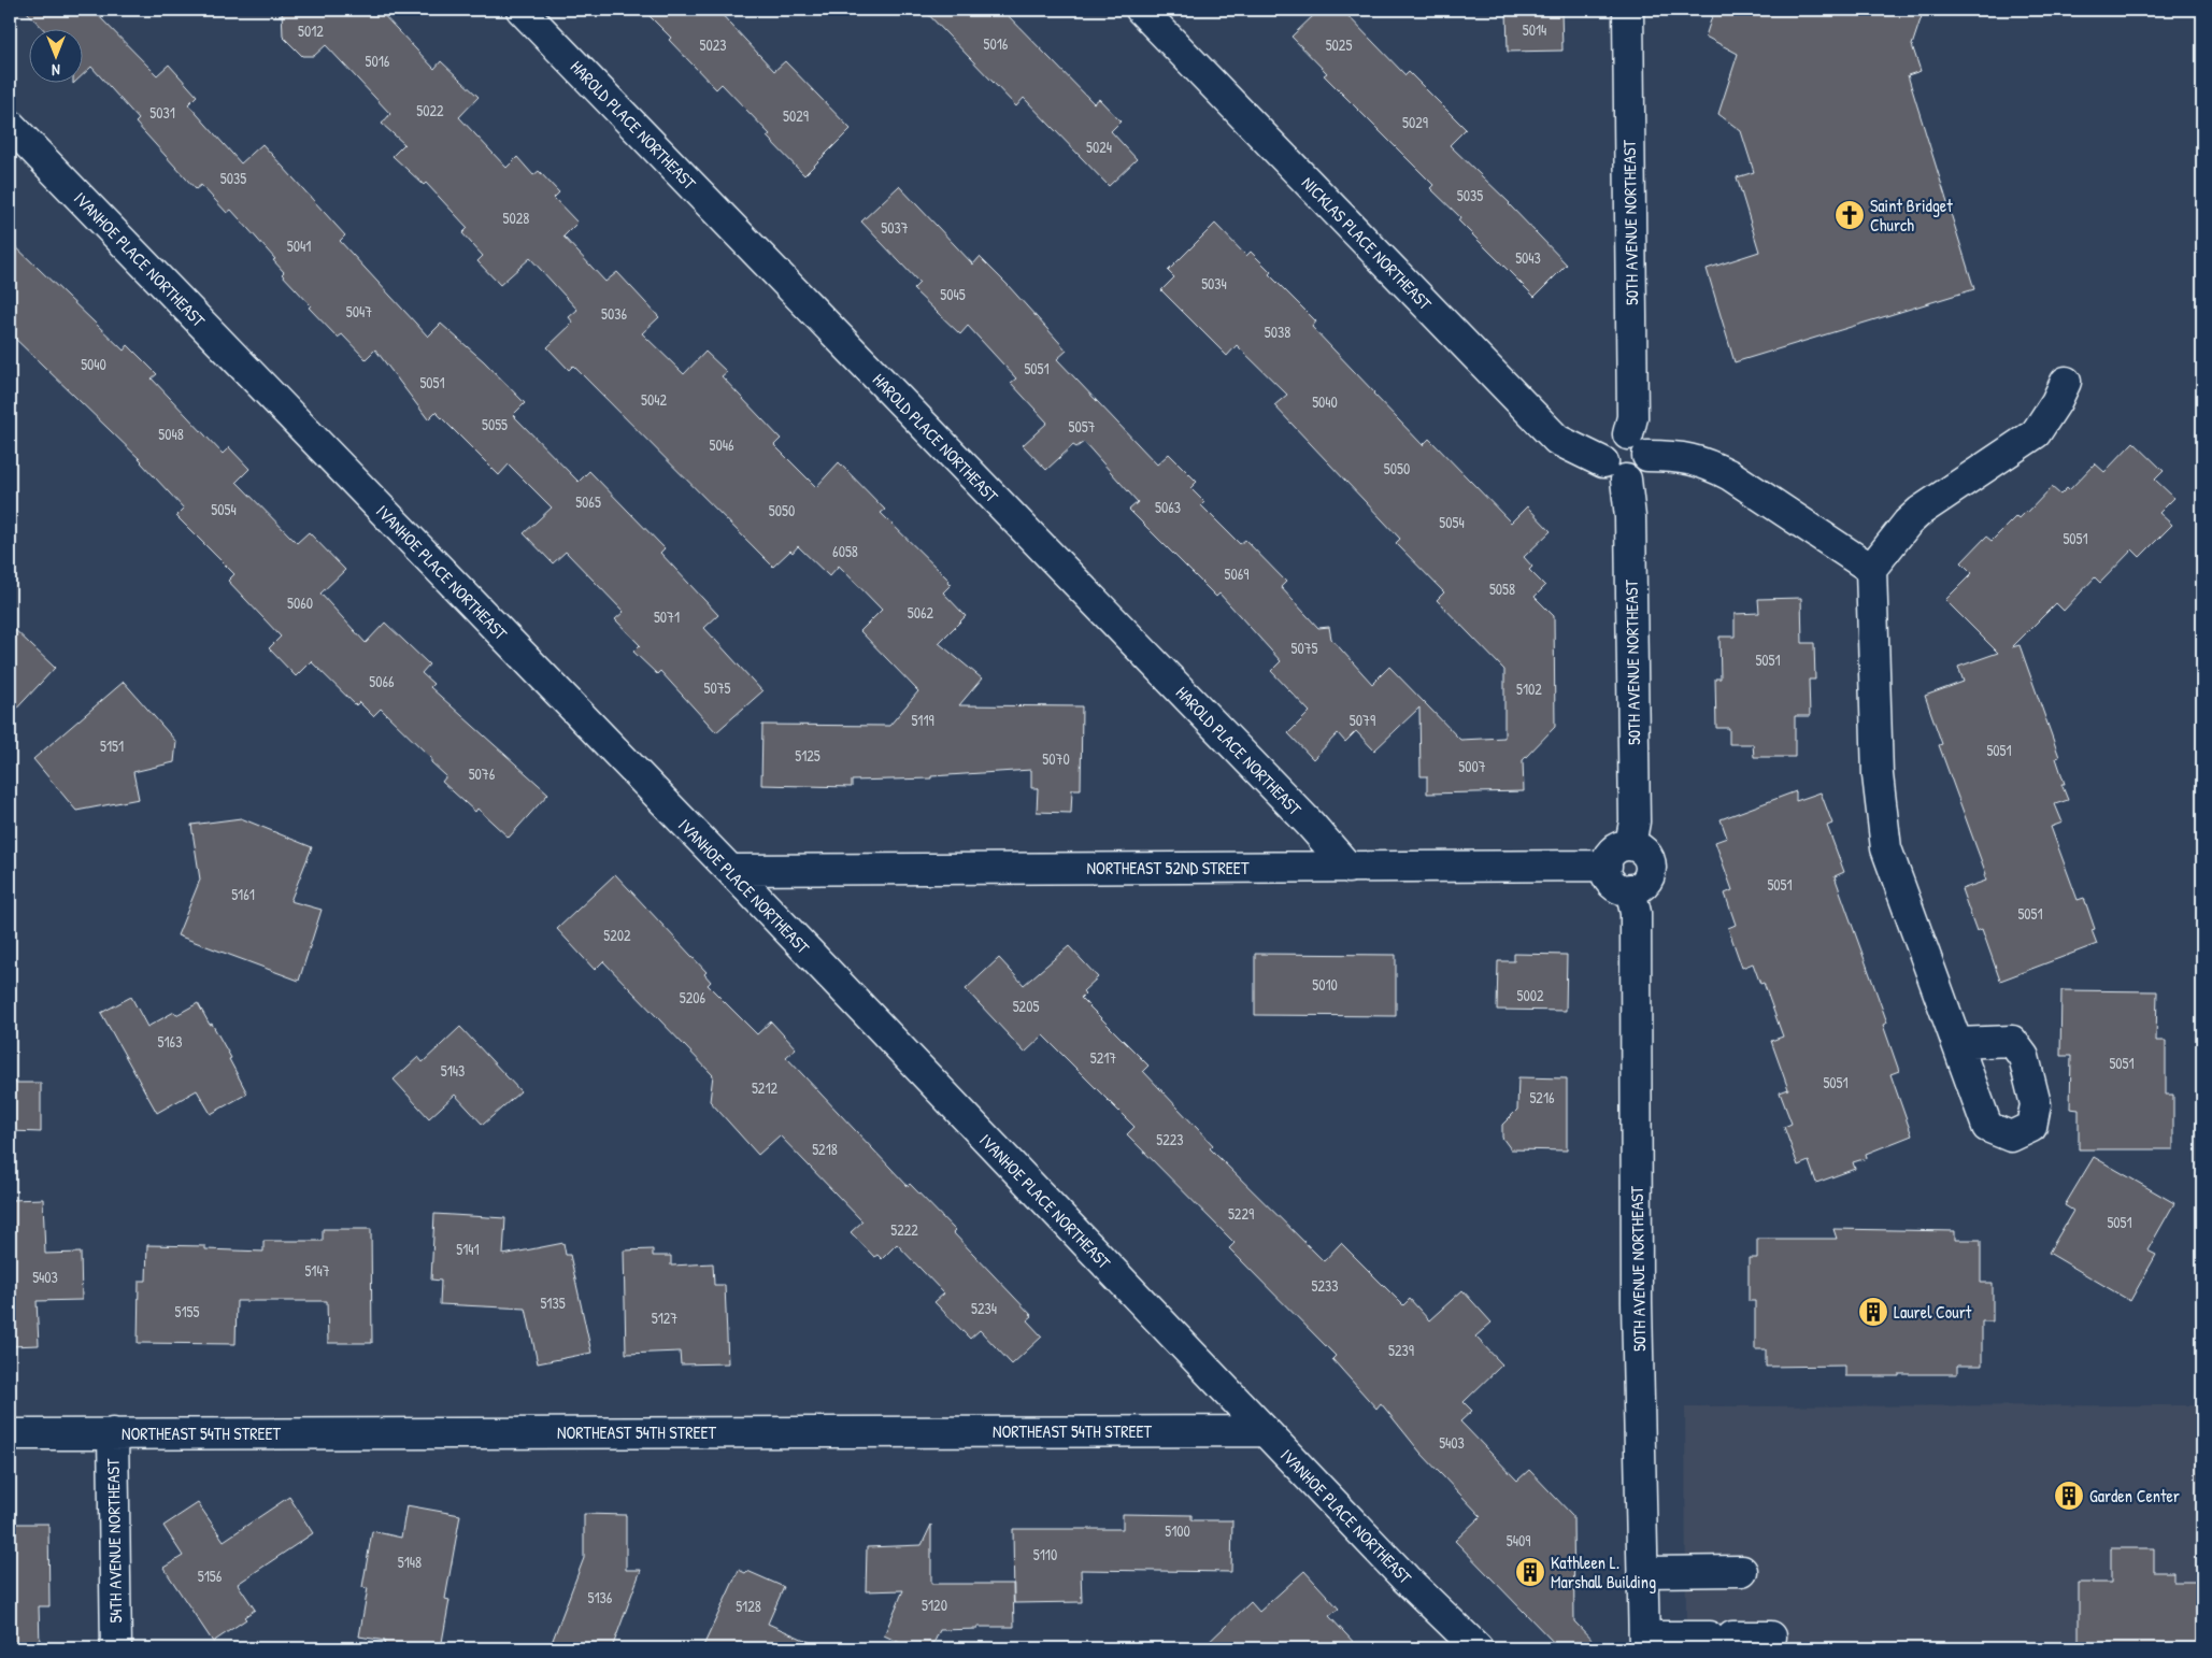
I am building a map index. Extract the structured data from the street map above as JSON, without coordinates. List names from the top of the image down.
{
  "streets": {
    "street": [
      "HAROLD PLACE NORTHEAST",
      "50TH AVENUE NORTHEAST",
      "NICKLAS PLACE NORTHEAST",
      "IVANHOE PLACE NORTHEAST",
      "NORTHEAST 52ND STREET",
      "NORTHEAST 54TH STREET",
      "54TH AVENUE NORTHEAST"
    ]
  },
  "crossings": [
    ["HAROLD PLACE NORTHEAST", "NORTHEAST 52ND STREET"],
    ["50TH AVENUE NORTHEAST", "NICKLAS PLACE NORTHEAST"],
    ["50TH AVENUE NORTHEAST", "NORTHEAST 52ND STREET"],
    ["IVANHOE PLACE NORTHEAST", "NORTHEAST 52ND STREET"],
    ["IVANHOE PLACE NORTHEAST", "NORTHEAST 54TH STREET"],
    ["NORTHEAST 54TH STREET", "54TH AVENUE NORTHEAST"]
  ],
  "places": {
    "church": ["Saint Bridget Church"],
    "building": ["Laurel Court", "Garden Center", "Kathleen L. Marshall Building"]
  },
  "house_numbers": [
    "5014",
    "5012",
    "5016",
    "5023",
    "5025",
    "5016",
    "5022",
    "5031",
    "5029",
    "5029",
    "5024",
    "5035",
    "5035",
    "5028",
    "5037",
    "5041",
    "5043",
    "5034",
    "5045",
    "5047",
    "5036",
    "5038",
    "5040",
    "5051",
    "5051",
    "5042",
    "5040",
    "5055",
    "5057",
    "5048",
    "5046",
    "5050",
    "5065",
    "5063",
    "5054",
    "5050",
    "5054",
    "5051",
    "6058",
    "5069",
    "5058",
    "5060",
    "5062",
    "5071",
    "5075",
    "5051",
    "5066",
    "5075",
    "5102",
    "5119",
    "5079",
    "5151",
    "5051",
    "5125",
    "5070",
    "5007",
    "5076",
    "5051",
    "5161",
    "5051",
    "5202",
    "5010",
    "5002",
    "5206",
    "5205",
    "5163",
    "5217",
    "5051",
    "5143",
    "5051",
    "5212",
    "5216",
    "5223",
    "5218",
    "5229",
    "5051",
    "5222",
    "5141",
    "5147",
    "5403",
    "5233",
    "5135",
    "5234",
    "5155",
    "5127",
    "5239",
    "5403",
    "5100",
    "5409",
    "5110",
    "5148",
    "5156",
    "5136",
    "5120",
    "5128"
  ],
  "north": "bottom"
}
